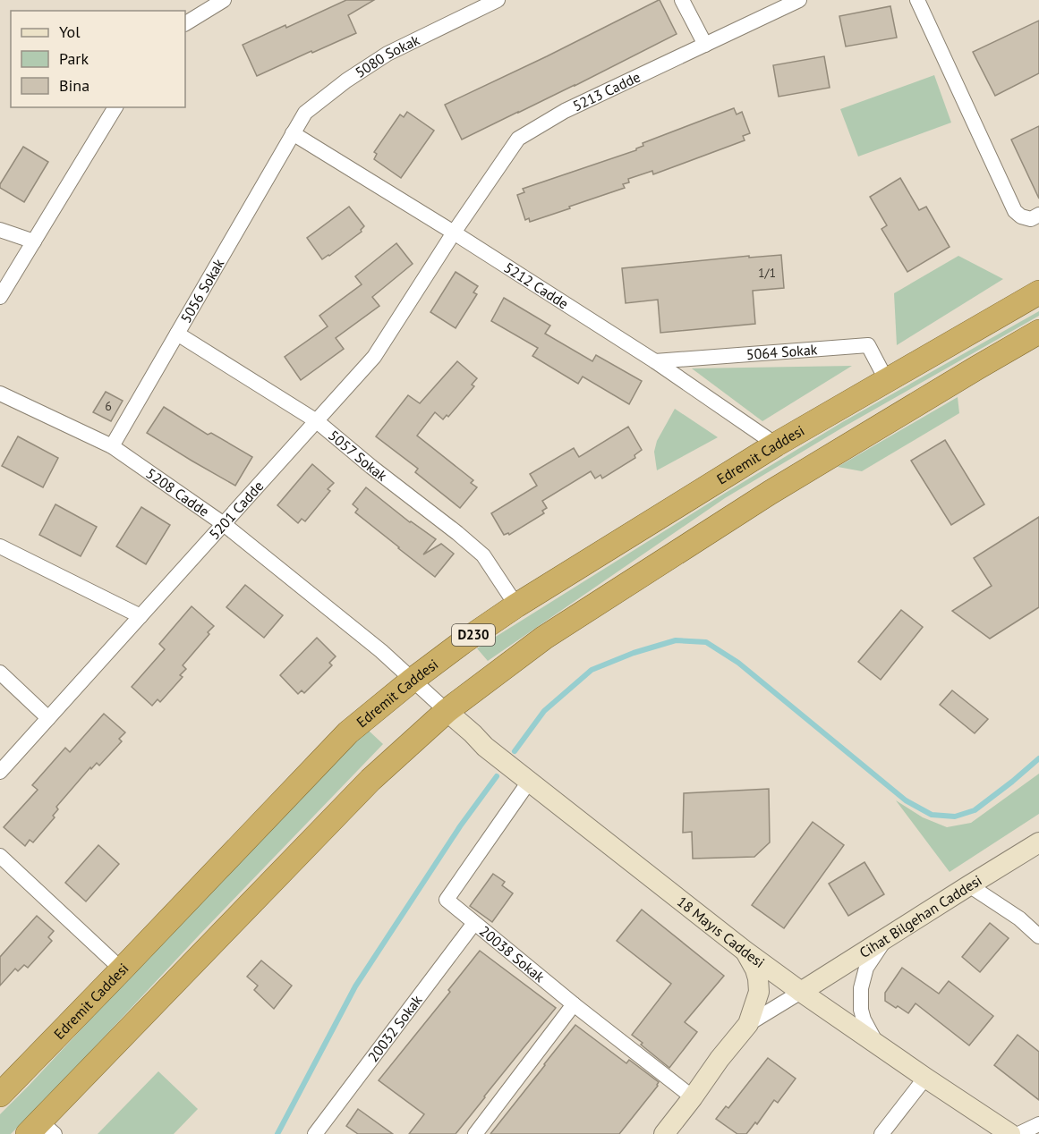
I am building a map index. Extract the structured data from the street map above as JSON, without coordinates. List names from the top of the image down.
{
  "streets": {
    "highway": ["Edremit Caddesi", "D230"],
    "main road": ["Cihat Bilgehan Caddesi", "18 Mayıs Caddesi"],
    "street": [
      "5080 Sokak",
      "5213 Cadde",
      "5212 Cadde",
      "5056 Sokak",
      "5064 Sokak",
      "5057 Sokak",
      "5208 Cadde",
      "5201 Cadde",
      "20038 Sokak",
      "20032 Sokak"
    ]
  },
  "crossings": [
    ["5080 Sokak", "5212 Cadde"],
    ["5080 Sokak", "5056 Sokak"],
    ["5213 Cadde", "5212 Cadde"],
    ["5213 Cadde", "5201 Cadde"],
    ["5212 Cadde", "5056 Sokak"],
    ["5212 Cadde", "5064 Sokak"],
    ["5212 Cadde", "Edremit Caddesi"],
    ["5212 Cadde", "5201 Cadde"],
    ["5056 Sokak", "5057 Sokak"],
    ["5056 Sokak", "5208 Cadde"],
    ["5064 Sokak", "Edremit Caddesi"],
    ["Edremit Caddesi", "5057 Sokak"],
    ["Edremit Caddesi", "5208 Cadde"],
    ["5057 Sokak", "5201 Cadde"],
    ["5208 Cadde", "5201 Cadde"],
    ["5208 Cadde", "18 Mayıs Caddesi"],
    ["Cihat Bilgehan Caddesi", "18 Mayıs Caddesi"],
    ["18 Mayıs Caddesi", "20038 Sokak"],
    ["20038 Sokak", "20032 Sokak"]
  ],
  "house_numbers": ["1/1", "6"],
  "legend": ["Yol", "Park", "Bina"]
}
